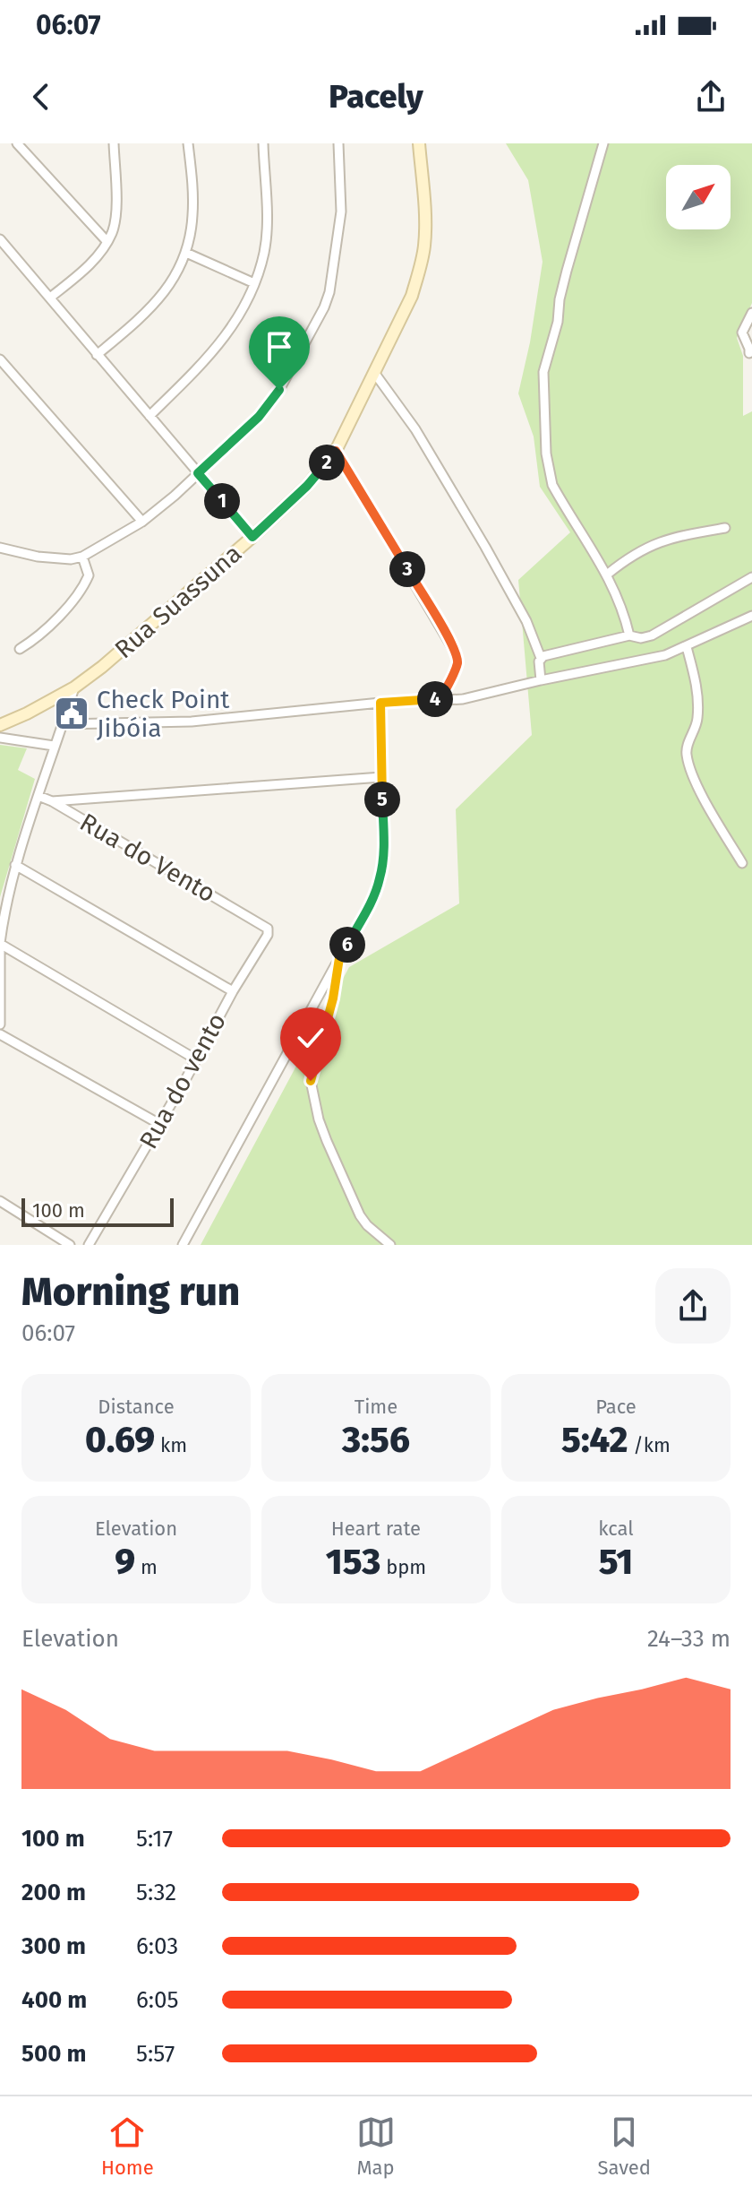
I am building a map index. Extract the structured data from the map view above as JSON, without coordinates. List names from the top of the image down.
{
  "streets": {
    "street": ["Rua Suassuna", "Rua do Vento", "Rua do vento"]
  },
  "crossings": [
    ["Rua do Vento", "Rua do vento"]
  ],
  "places": {
    "public building": ["Check Point Jibóia"]
  },
  "scale_bar": "100 m",
  "north": "top right",
  "page": {
    "status": "06:07",
    "header": "Pacely",
    "pins": [
      "2",
      "1",
      "3",
      "4",
      "5",
      "6"
    ],
    "scale": "100 m",
    "heading": ["Morning run", "06:07"],
    "stats": [
      ["Distance", "0.69 km"],
      ["Time", "3:56"],
      ["Pace", "5:42 /km"],
      ["Elevation", "9 m"],
      ["Heart rate", "153 bpm"],
      ["kcal", "51"]
    ],
    "chart": ["Elevation", "24–33 m"],
    "list": [
      {
        "name": "100 m",
        "note": "5:17"
      },
      {
        "name": "200 m",
        "note": "5:32"
      },
      {
        "name": "300 m",
        "note": "6:03"
      },
      {
        "name": "400 m",
        "note": "6:05"
      },
      {
        "name": "500 m",
        "note": "5:57"
      }
    ],
    "tabs": ["Home", "Map", "Saved"]
  }
}
